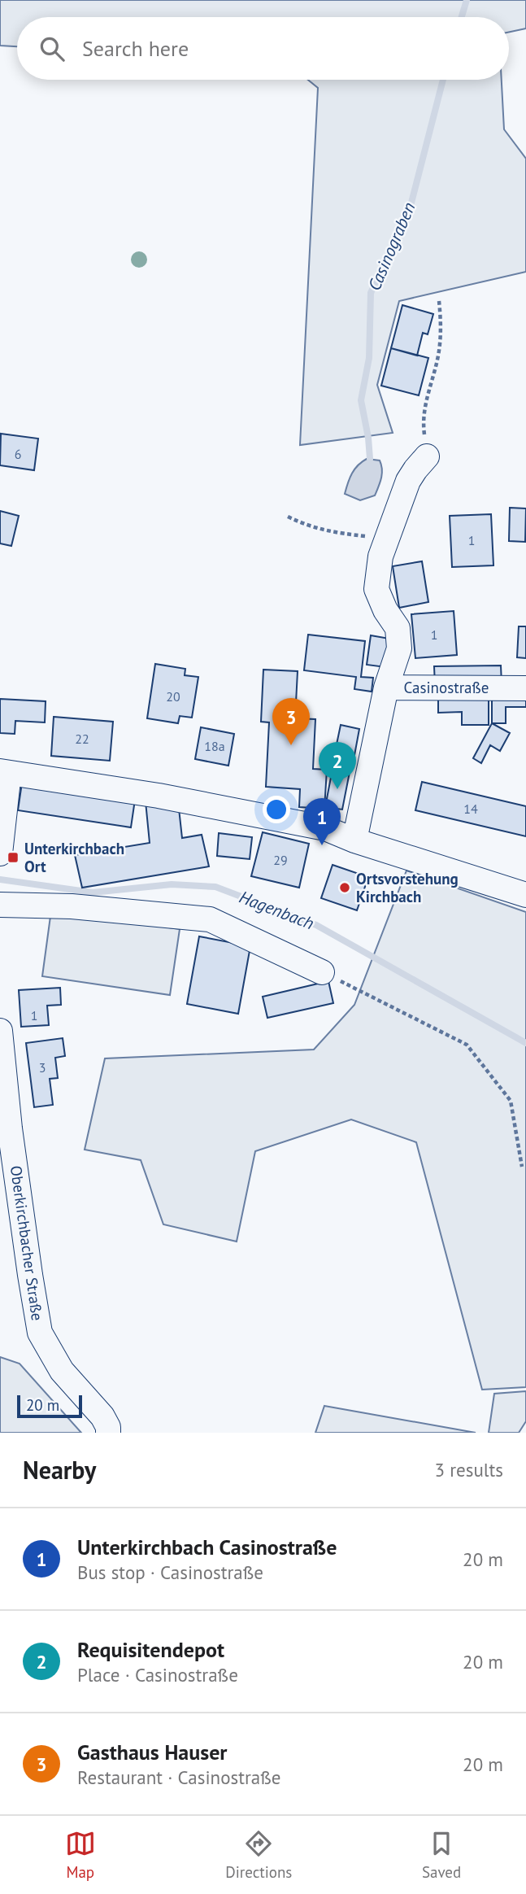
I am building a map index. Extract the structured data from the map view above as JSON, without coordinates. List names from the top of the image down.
{
  "streets": {
    "street": ["Casinostraße", "Oberkirchbacher Straße"]
  },
  "water": ["Casinograben", "Hagenbach"],
  "places": {
    "transit": ["Unterkirchbach Ort"],
    "other": ["Ortsvorstehung Kirchbach"]
  },
  "house_numbers": [
    "6",
    "1",
    "1",
    "20",
    "22",
    "18a",
    "14",
    "29",
    "1",
    "3"
  ],
  "scale_bar": "20 m",
  "page": {
    "search": "Search here",
    "pins": ["3", "2", "1"],
    "scale": "20 m",
    "heading": ["Nearby", "3 results"],
    "list": [
      {
        "mark": "1",
        "name": "Unterkirchbach Casinostraße",
        "note": "Bus stop · Casinostraße",
        "value": "20 m"
      },
      {
        "mark": "2",
        "name": "Requisitendepot",
        "note": "Place · Casinostraße",
        "value": "20 m"
      },
      {
        "mark": "3",
        "name": "Gasthaus Hauser",
        "note": "Restaurant · Casinostraße",
        "value": "20 m"
      }
    ],
    "nav": ["Map", "Directions", "Saved"]
  }
}
